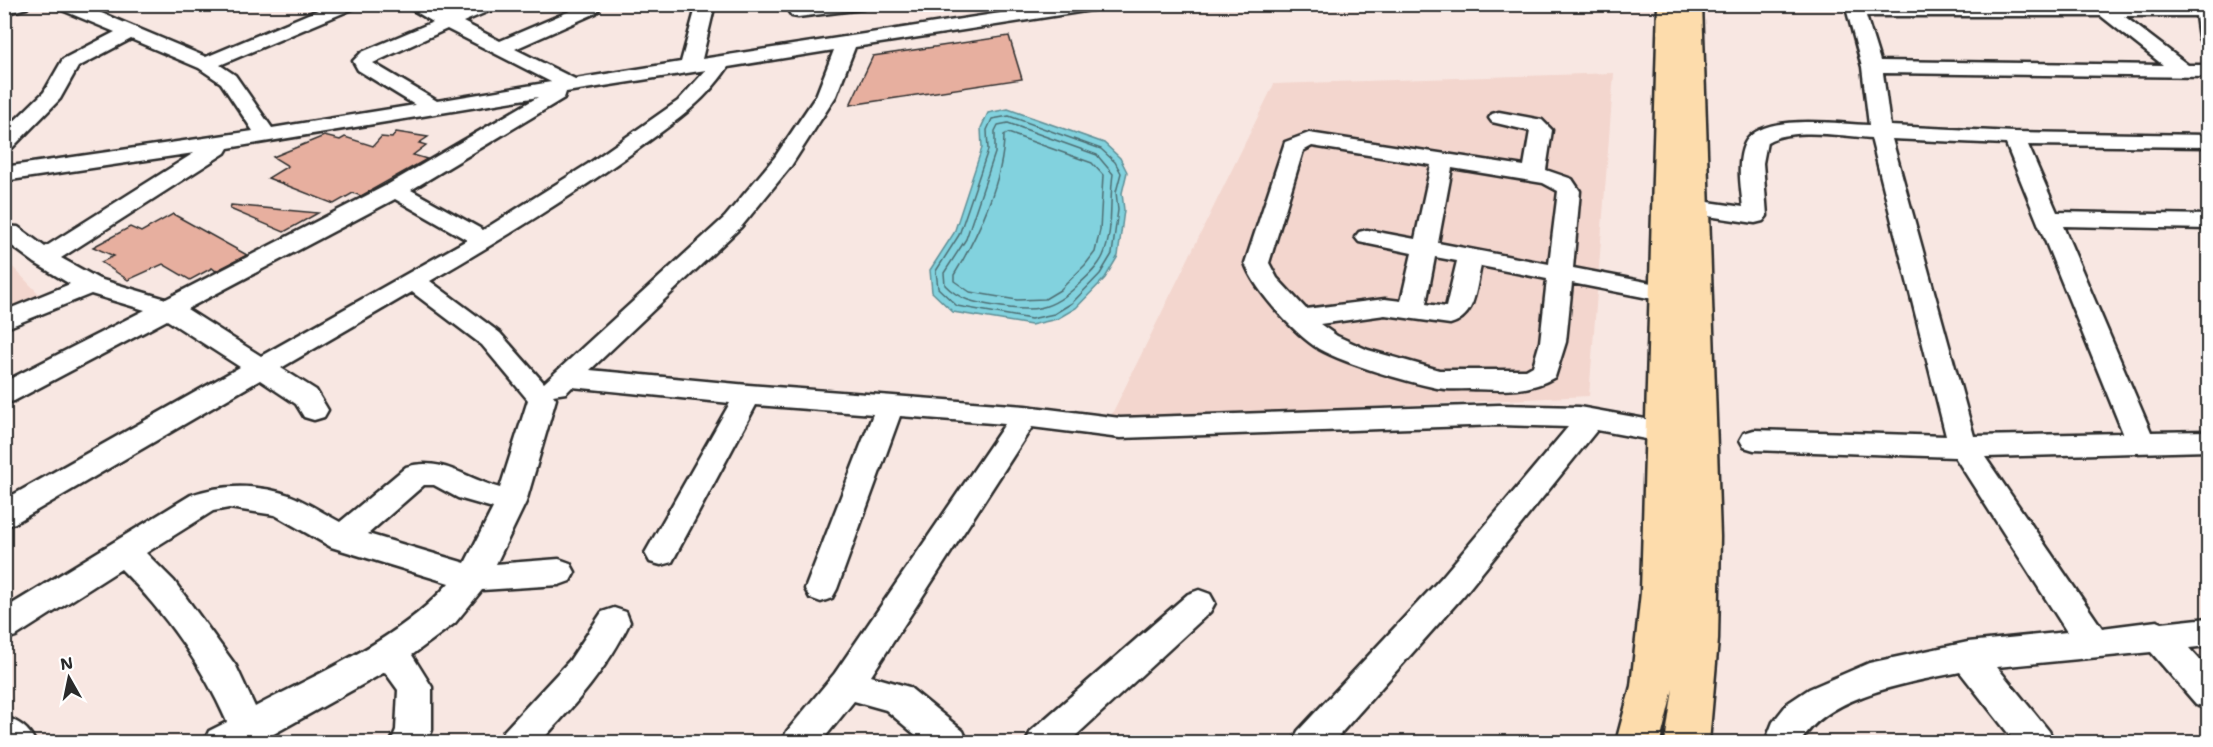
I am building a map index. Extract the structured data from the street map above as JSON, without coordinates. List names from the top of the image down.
{
  "north": "top"
}
